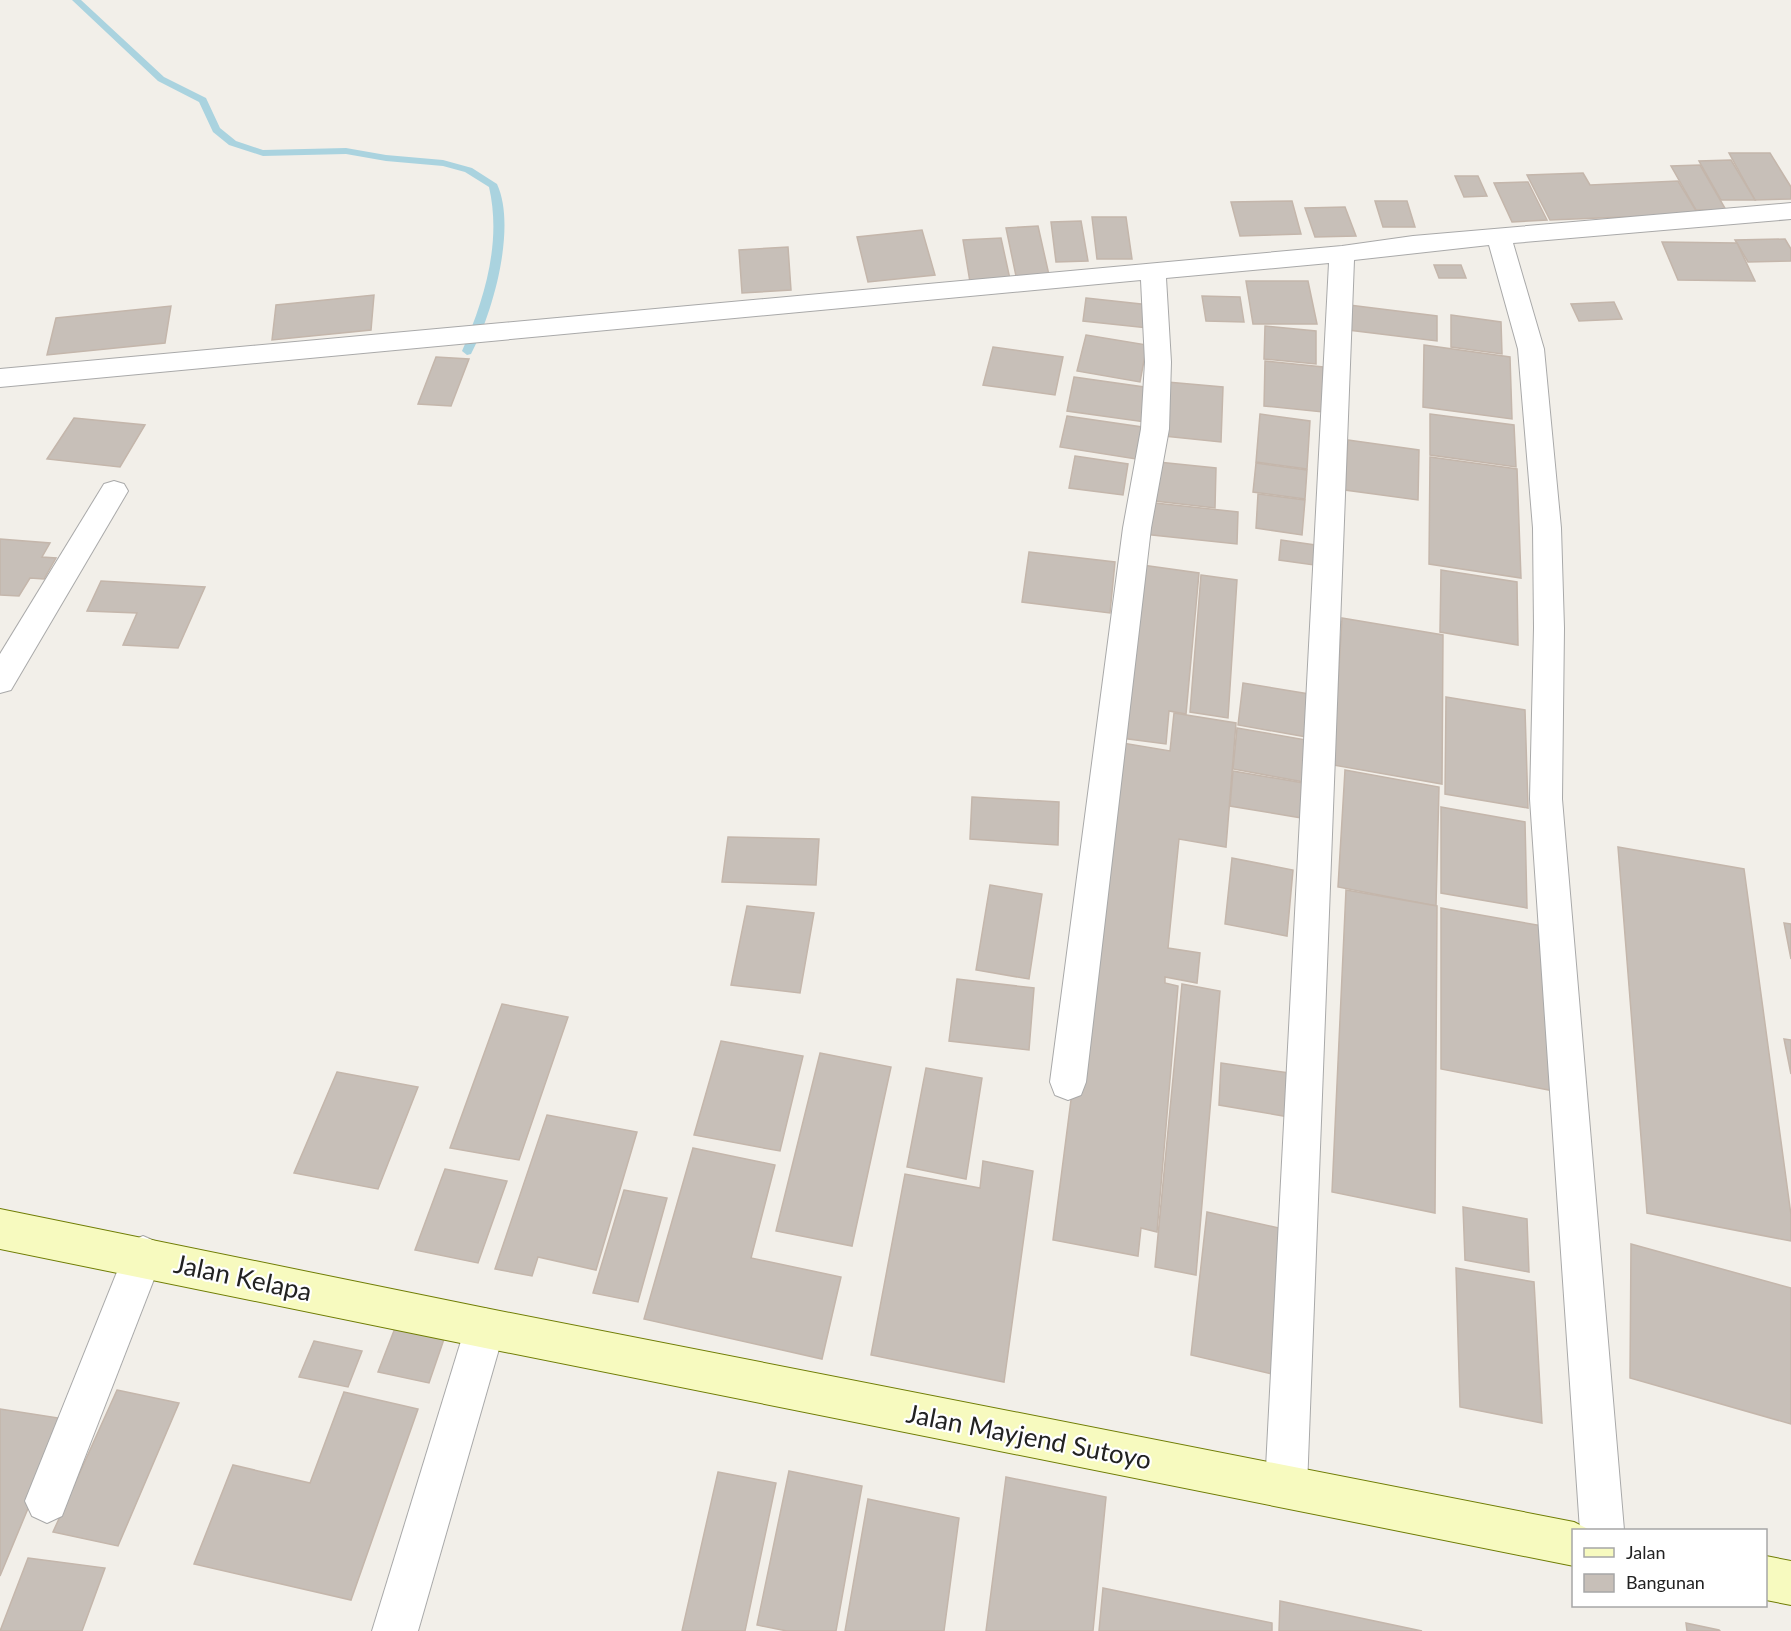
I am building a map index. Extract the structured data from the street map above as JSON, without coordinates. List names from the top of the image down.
{
  "streets": {
    "street": ["Jalan Kelapa", "Jalan Mayjend Sutoyo"]
  },
  "crossings": [
    ["Jalan Kelapa", "Jalan Mayjend Sutoyo"]
  ],
  "legend": ["Jalan", "Bangunan"]
}
